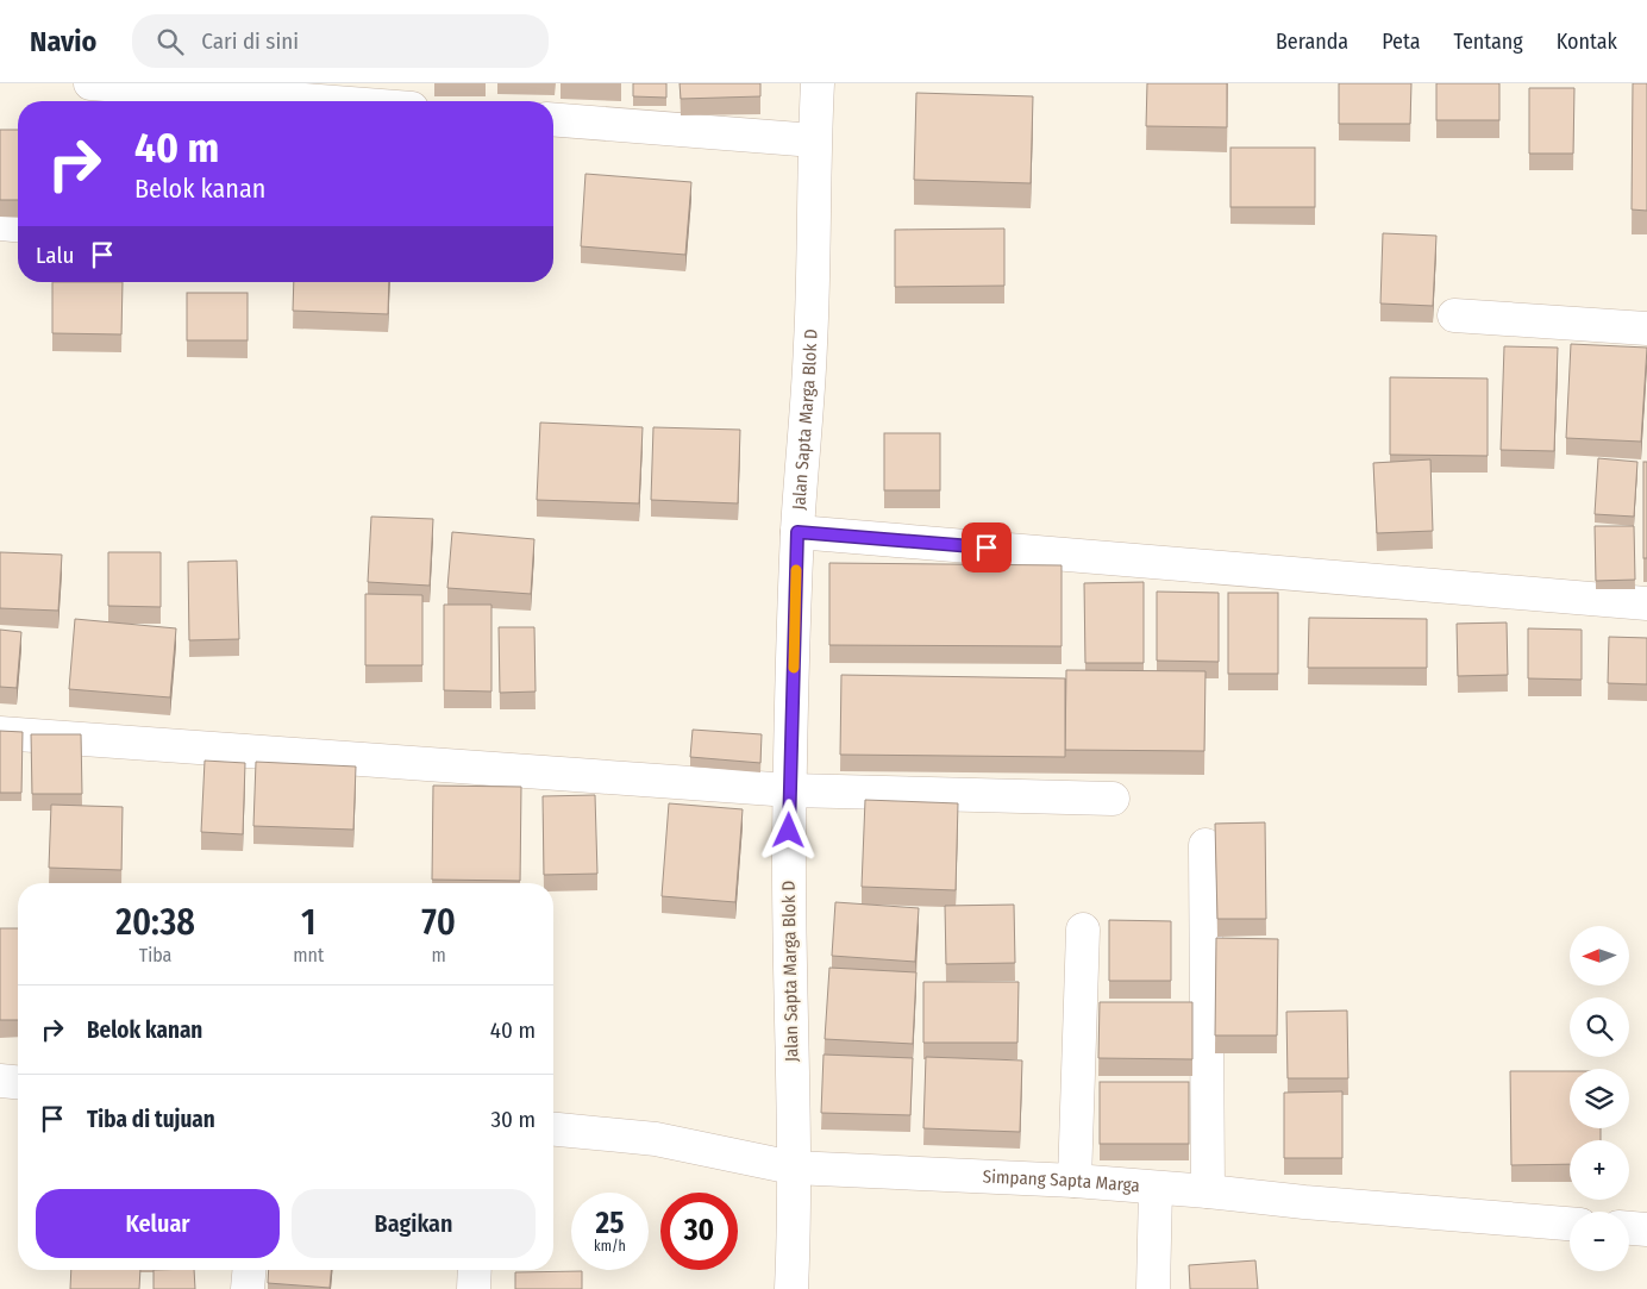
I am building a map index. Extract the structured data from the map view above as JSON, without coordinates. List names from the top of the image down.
{
  "streets": {
    "street": ["Jalan Sapta Marga Blok D", "Simpang Sapta Marga"]
  },
  "crossings": [
    ["Jalan Sapta Marga Blok D", "Simpang Sapta Marga"]
  ],
  "north": "left",
  "page": {
    "header": "Navio",
    "search": "Cari di sini",
    "nav": [
      "Beranda",
      "Peta",
      "Tentang",
      "Kontak"
    ],
    "turn": ["40 m", "Belok kanan"],
    "then": "Lalu",
    "eta": [
      "20:38",
      "Tiba",
      "1",
      "mnt",
      "70",
      "m"
    ],
    "map_buttons": ["+", "−"],
    "list": [
      {
        "name": "Belok kanan",
        "value": "40 m"
      },
      {
        "name": "Tiba di tujuan",
        "value": "30 m"
      }
    ],
    "buttons": ["Keluar", "Bagikan"],
    "speed": "25 km/h",
    "limit": "30"
  }
}
